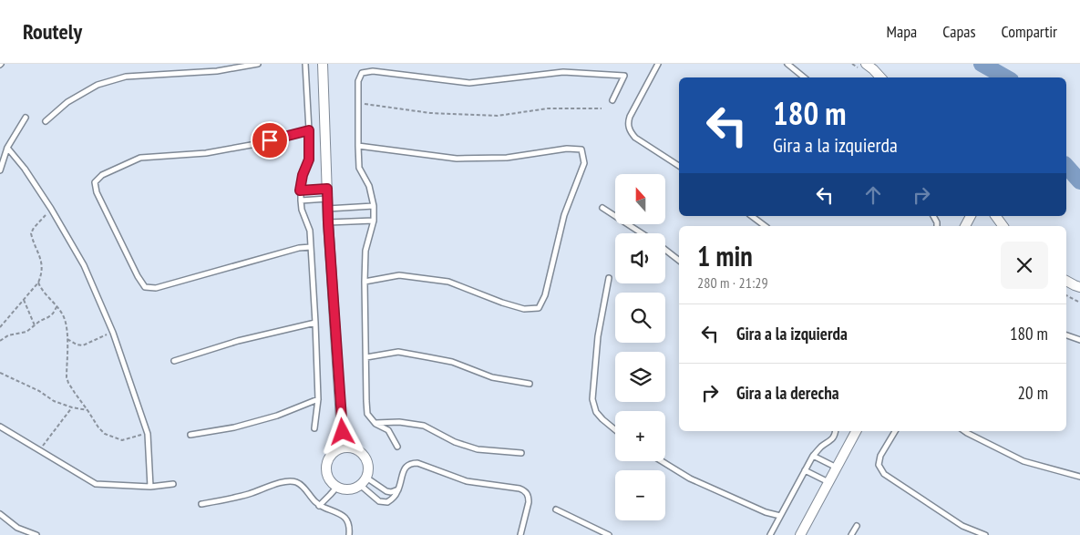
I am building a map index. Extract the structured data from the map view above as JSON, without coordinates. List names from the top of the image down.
{
  "north": "top",
  "page": {
    "header": "Routely",
    "nav": ["Mapa", "Capas", "Compartir"],
    "turn": ["180 m", "Gira a la izquierda"],
    "map_buttons": ["+", "−"],
    "heading": ["1 min", "280 m · 21:29"],
    "list": [
      {
        "name": "Gira a la izquierda",
        "value": "180 m"
      },
      {
        "name": "Gira a la derecha",
        "value": "20 m"
      }
    ]
  }
}
